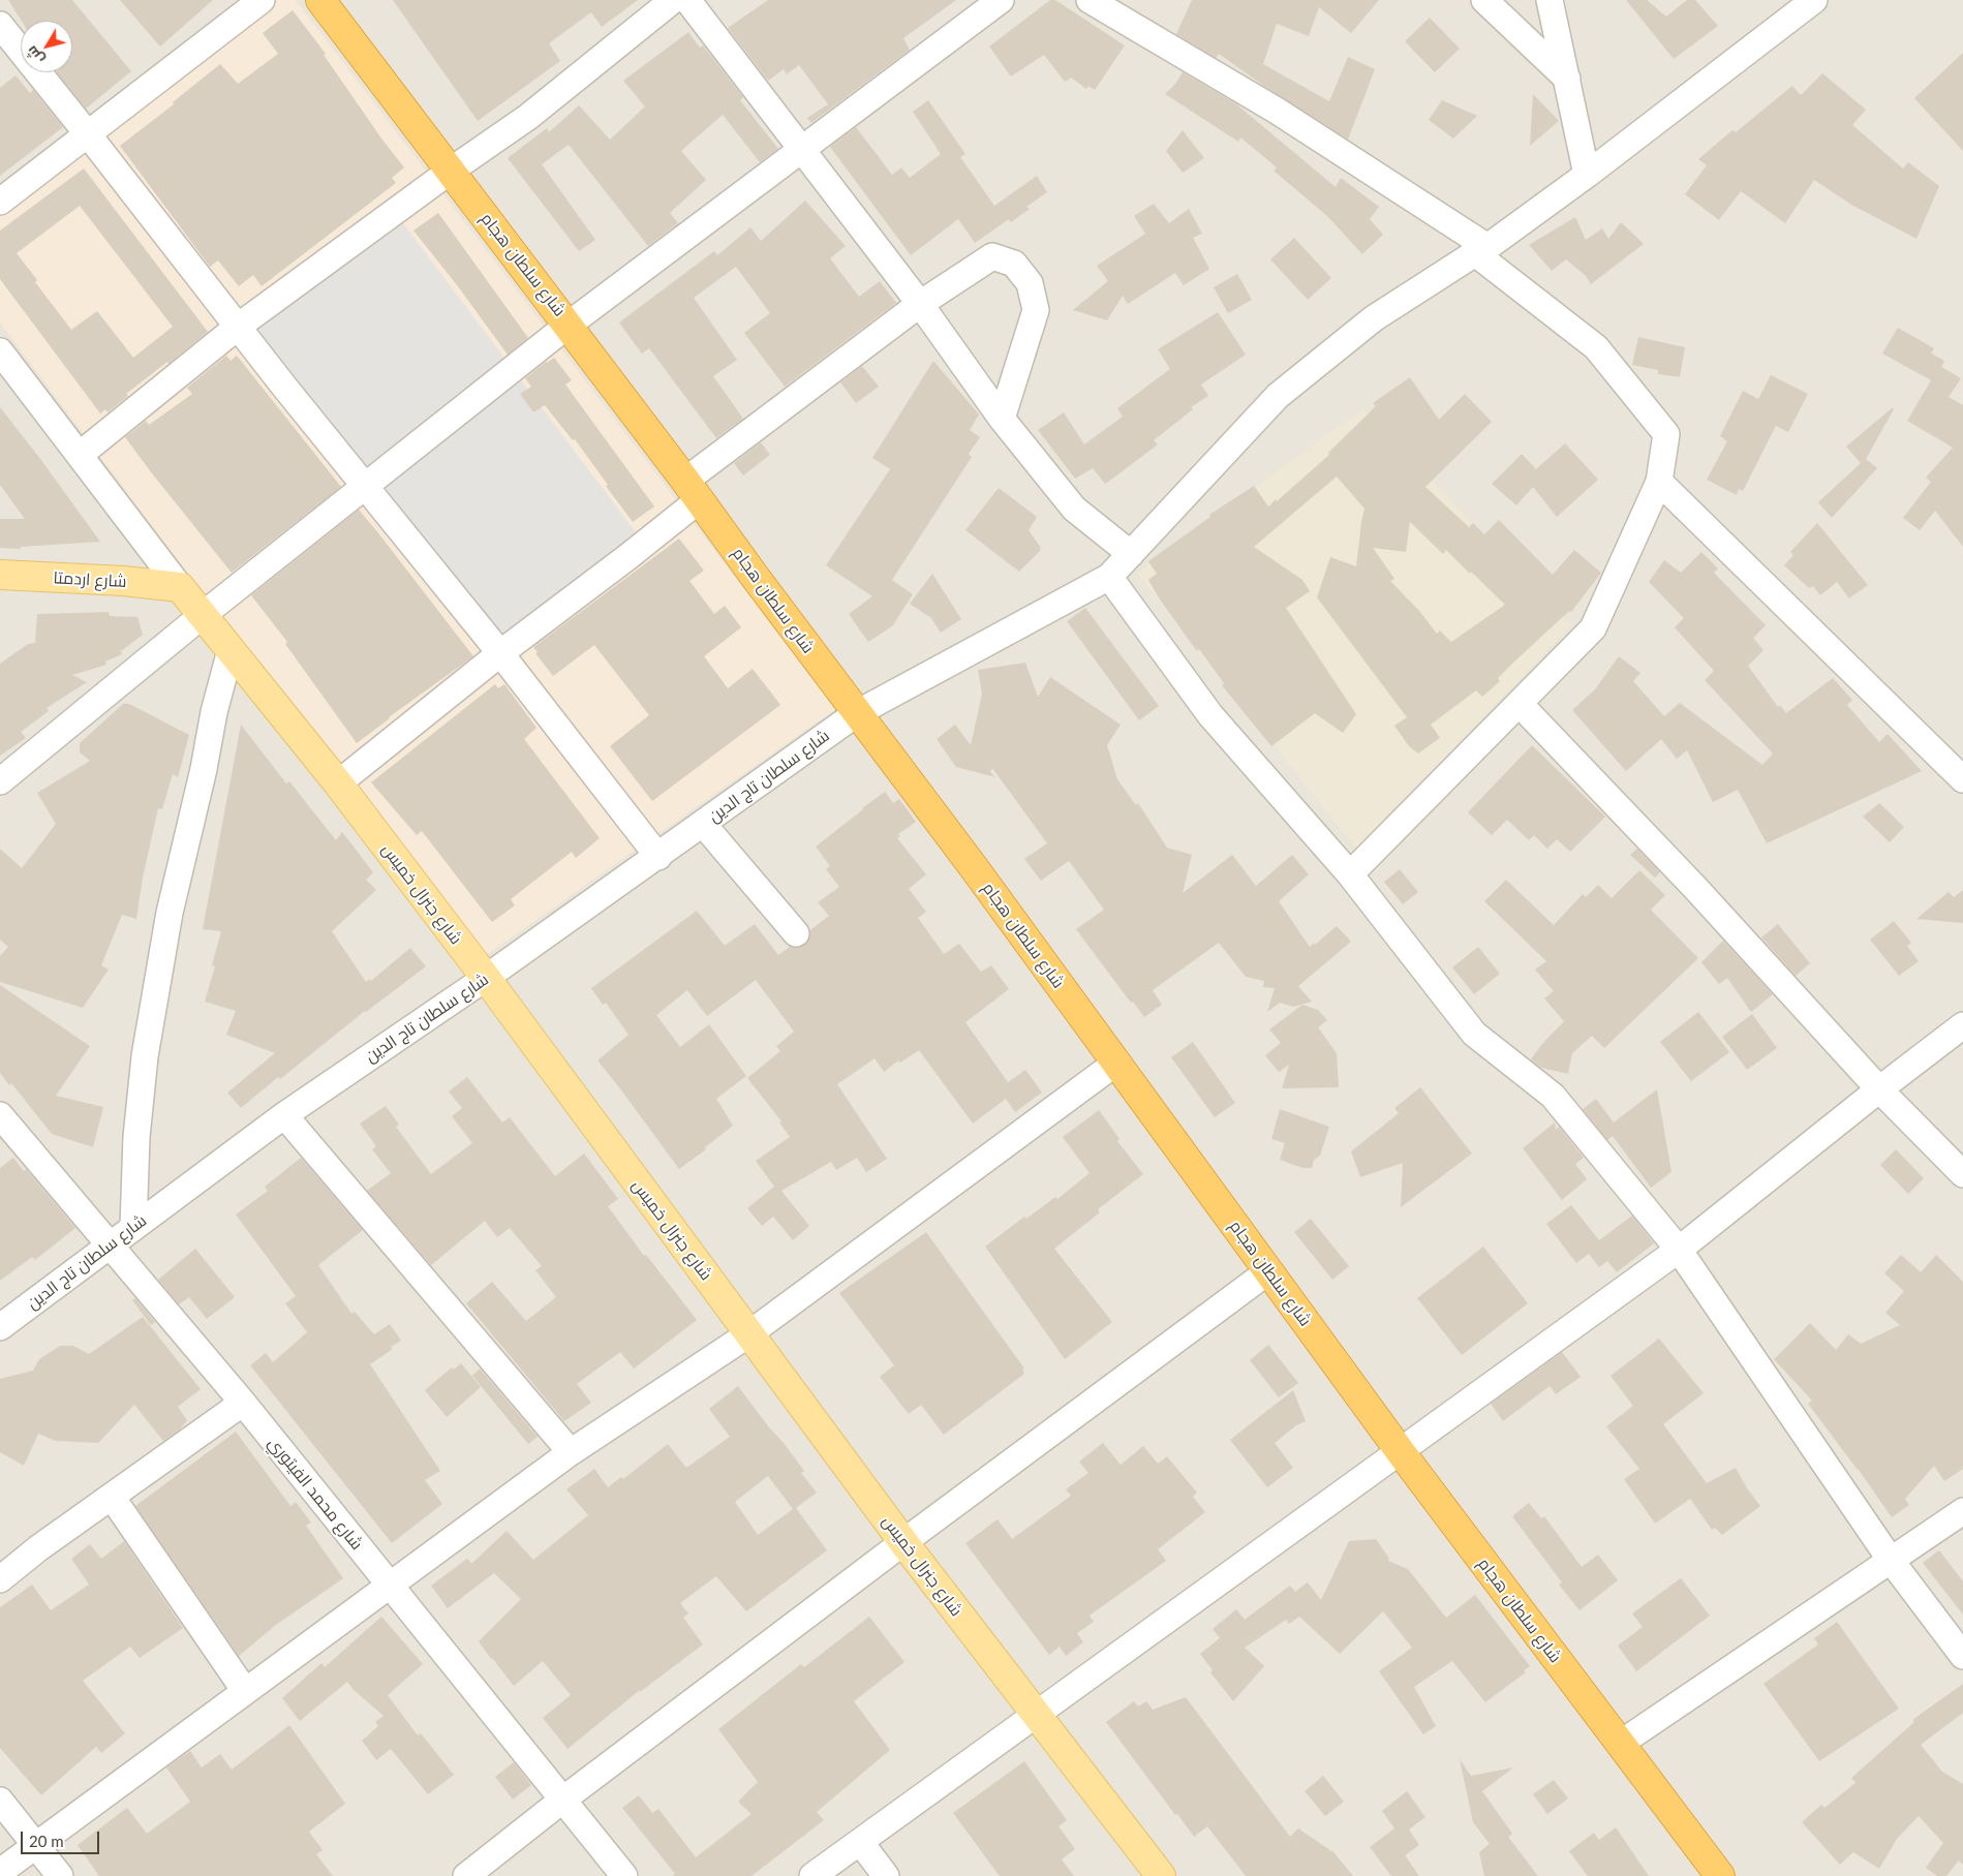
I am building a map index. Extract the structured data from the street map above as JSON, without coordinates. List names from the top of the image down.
{
  "streets": {
    "highway": ["شارع سلطان هجام"],
    "main road": ["شارع اردمتا", "شارع جنرال خميس"],
    "street": ["شارع سلطان تاج الدين", "شارع محمد الفيتوري"]
  },
  "crossings": [
    ["شارع سلطان هجام", "شارع سلطان تاج الدين"],
    ["شارع اردمتا", "شارع جنرال خميس"],
    ["شارع سلطان تاج الدين", "شارع جنرال خميس"],
    ["شارع سلطان تاج الدين", "شارع محمد الفيتوري"]
  ],
  "scale_bar": "20 m",
  "north": "bottom left"
}
